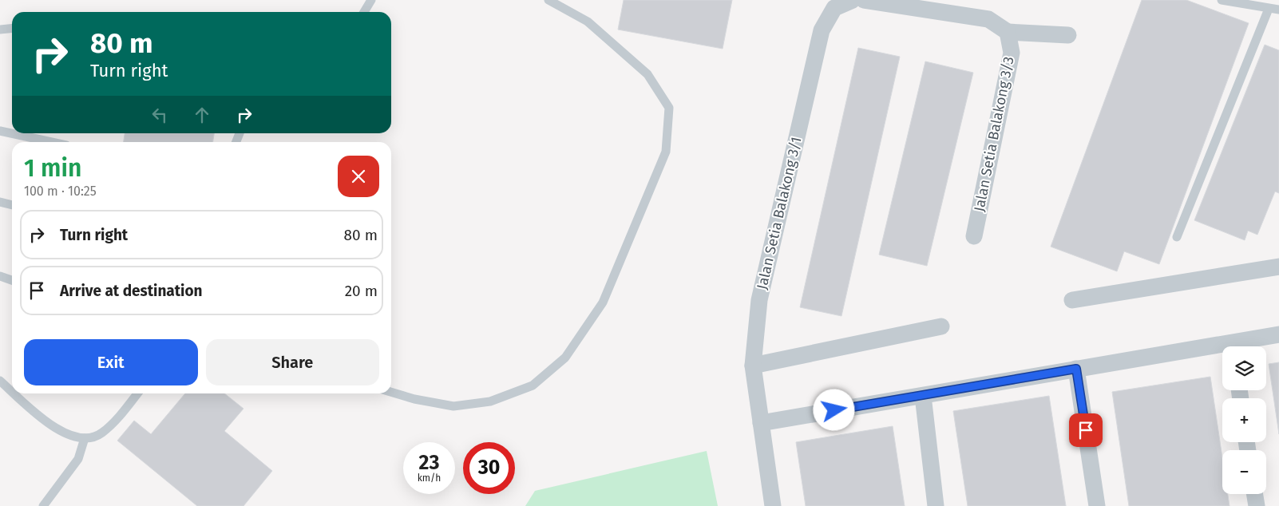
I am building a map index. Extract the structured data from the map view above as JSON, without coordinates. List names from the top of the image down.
{
  "streets": {
    "street": ["Jalan Setia Balakong 3/3", "Jalan Setia Balakong 3/1"]
  },
  "page": {
    "turn": ["80 m", "Turn right"],
    "heading": ["1 min", "100 m · 10:25"],
    "list": [
      {
        "name": "Turn right",
        "value": "80 m"
      },
      {
        "name": "Arrive at destination",
        "value": "20 m"
      }
    ],
    "buttons": ["Exit", "Share"],
    "map_buttons": ["+", "−"],
    "speed": "23 km/h",
    "limit": "30"
  }
}
